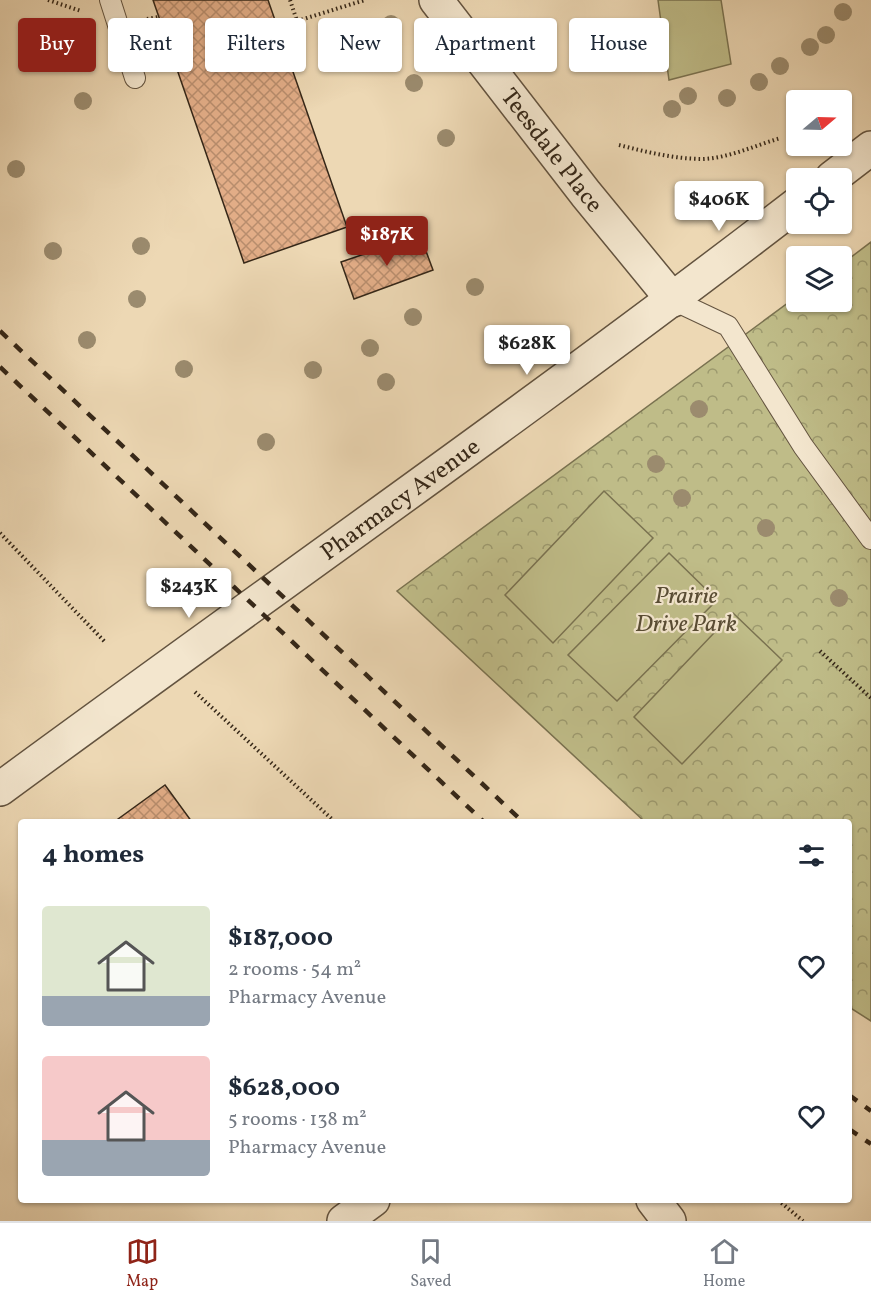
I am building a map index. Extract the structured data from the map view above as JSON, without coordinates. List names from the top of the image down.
{
  "streets": {
    "street": ["Teesdale Place", "Pharmacy Avenue"]
  },
  "crossings": [
    ["Teesdale Place", "Pharmacy Avenue"]
  ],
  "parks": ["Prairie Drive Park"],
  "north": "right",
  "page": {
    "chip": [
      "Buy",
      "Rent",
      "Filters",
      "New",
      "Apartment",
      "House"
    ],
    "price": [
      "$406K",
      "$187K",
      "$628K",
      "$243K"
    ],
    "heading": "4 homes",
    "list": [
      {
        "name": "$187,000",
        "note": "2 rooms · 54 m² · Pharmacy Avenue"
      },
      {
        "name": "$628,000",
        "note": "5 rooms · 138 m² · Pharmacy Avenue"
      }
    ],
    "tabs": ["Map", "Saved", "Home"]
  }
}
